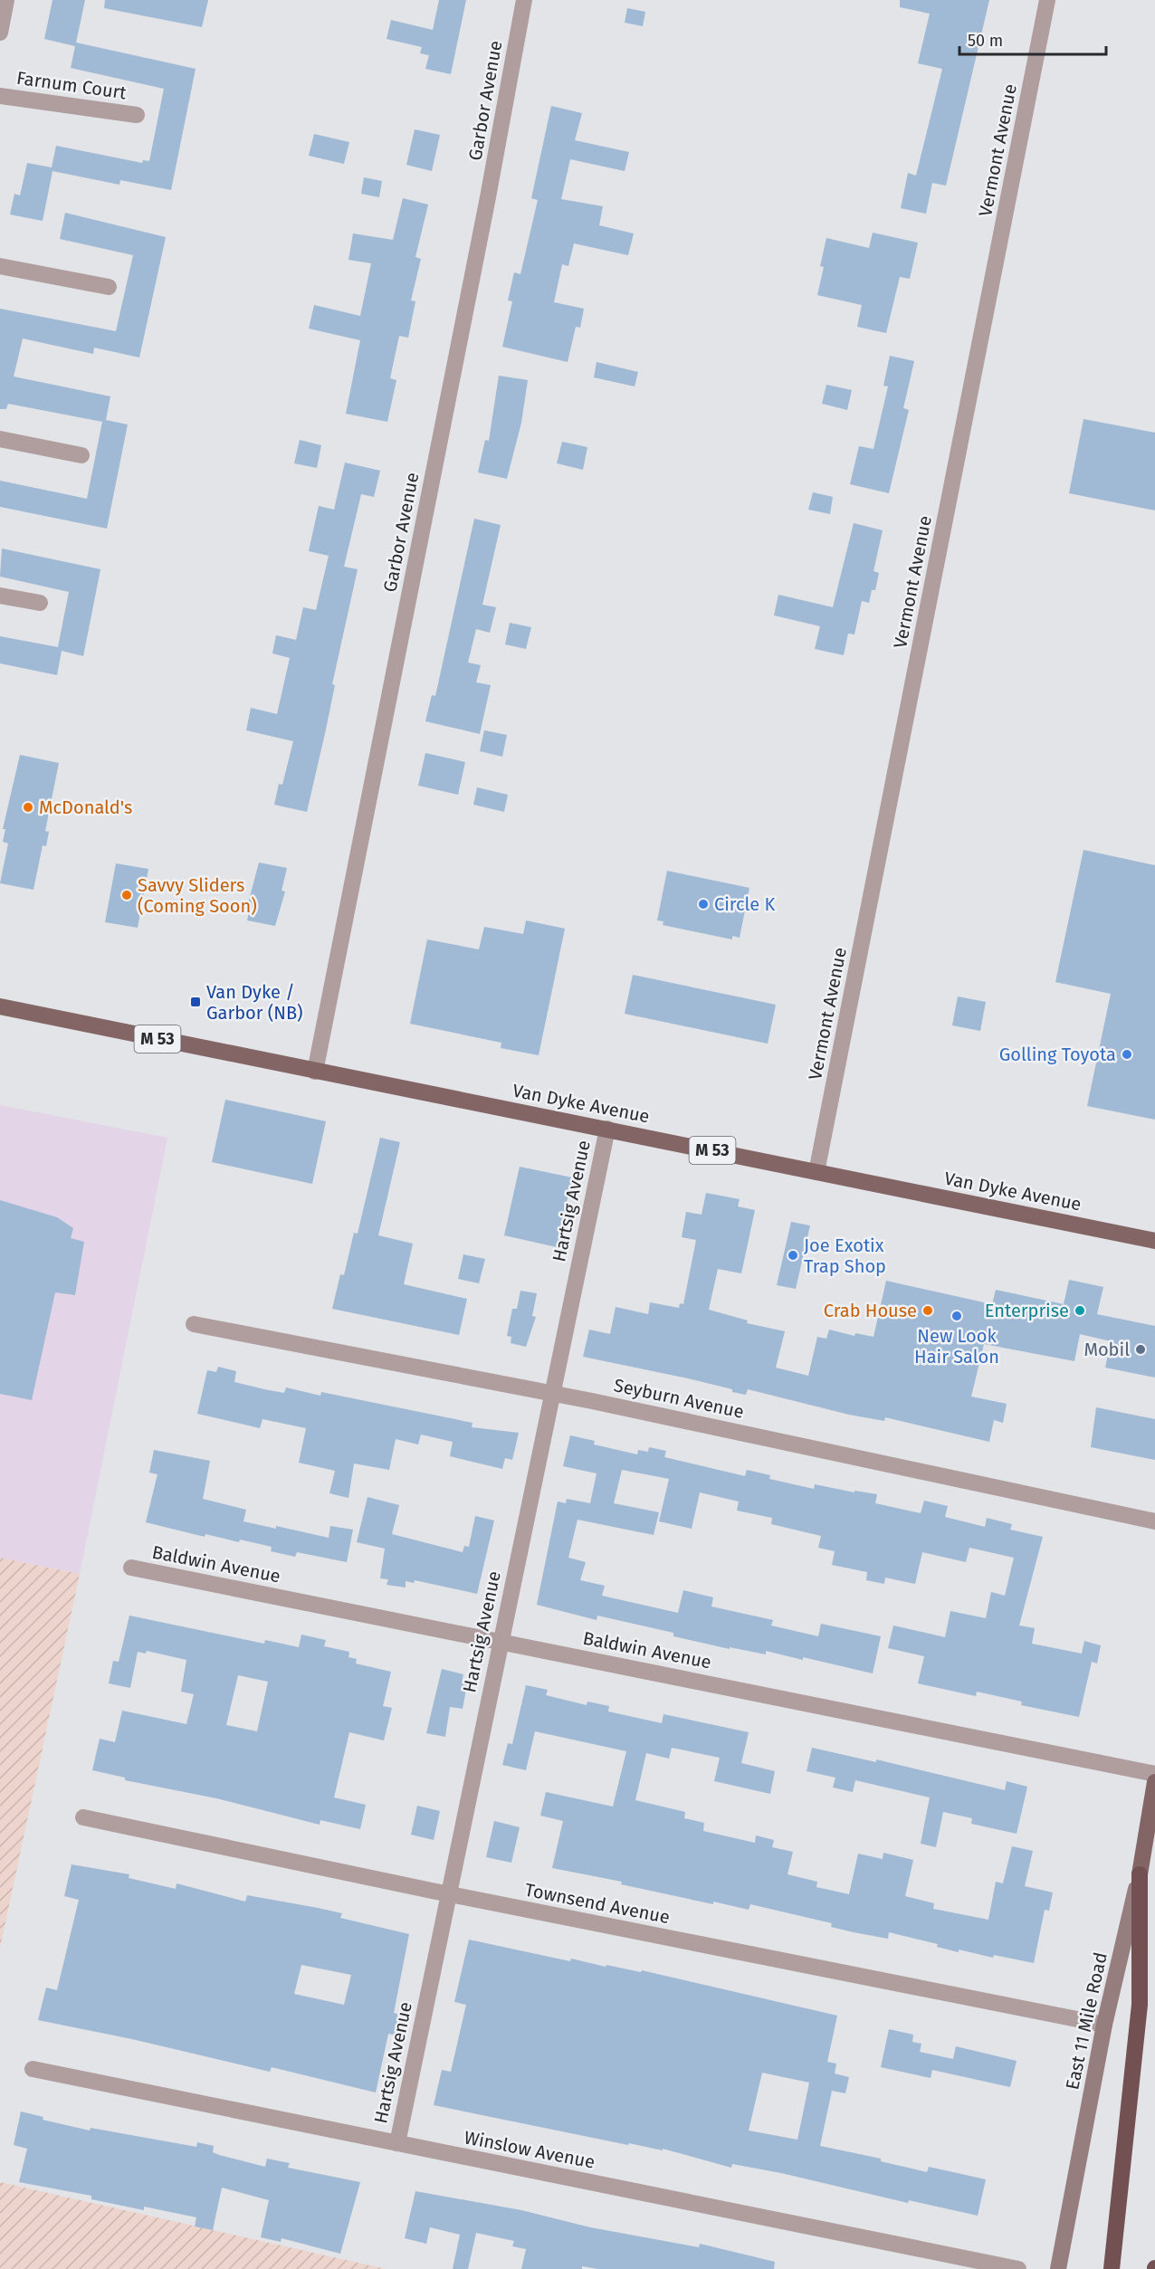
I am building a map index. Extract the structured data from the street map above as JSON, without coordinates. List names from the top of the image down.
{
  "streets": {
    "main road": ["M 53", "Van Dyke Avenue", "East 11 Mile Road"],
    "street": [
      "Farnum Court",
      "Garbor Avenue",
      "Vermont Avenue",
      "Hartsig Avenue",
      "Seyburn Avenue",
      "Baldwin Avenue",
      "Townsend Avenue",
      "Winslow Avenue"
    ]
  },
  "crossings": [
    ["Garbor Avenue", "Van Dyke Avenue"],
    ["Vermont Avenue", "Van Dyke Avenue"],
    ["Van Dyke Avenue", "Hartsig Avenue"],
    ["Hartsig Avenue", "Seyburn Avenue"],
    ["Hartsig Avenue", "Baldwin Avenue"],
    ["Hartsig Avenue", "Townsend Avenue"],
    ["Hartsig Avenue", "Winslow Avenue"],
    ["Townsend Avenue", "East 11 Mile Road"]
  ],
  "places": {
    "other": [
      "McDonald's",
      "Savvy Sliders (Coming Soon)",
      "Circle K",
      "Golling Toyota",
      "Joe Exotix Trap Shop",
      "Crab House",
      "Enterprise",
      "New Look Hair Salon",
      "Mobil"
    ],
    "transit": ["Van Dyke / Garbor (NB)"]
  },
  "scale_bar": "50 m"
}
